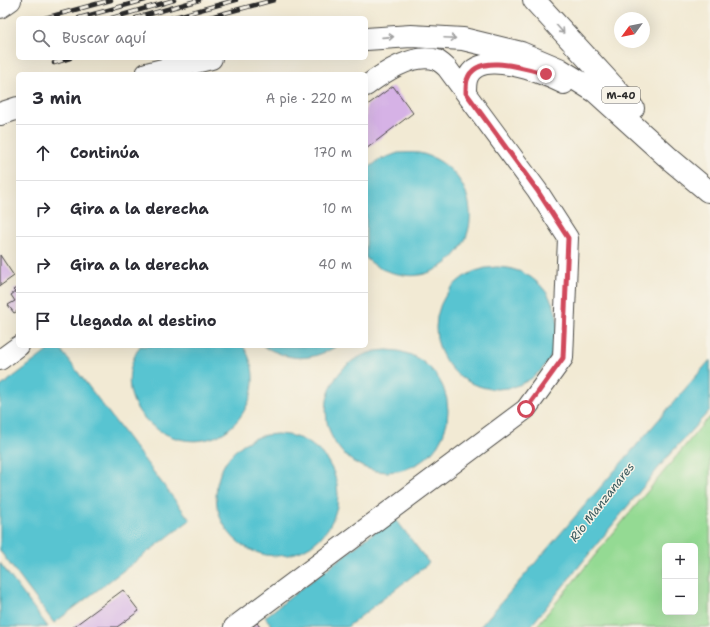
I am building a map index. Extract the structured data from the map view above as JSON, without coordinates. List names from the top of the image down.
{
  "streets": {
    "highway": ["M-40"]
  },
  "water": ["Río Manzanares"],
  "north": "bottom left",
  "page": {
    "search": "Buscar aquí",
    "heading": ["3 min", "A pie · 220 m"],
    "list": [
      ["Continúa", "170 m"],
      ["Gira a la derecha", "10 m"],
      ["Gira a la derecha", "40 m"],
      "Llegada al destino"
    ],
    "map_buttons": ["+", "−"]
  }
}
